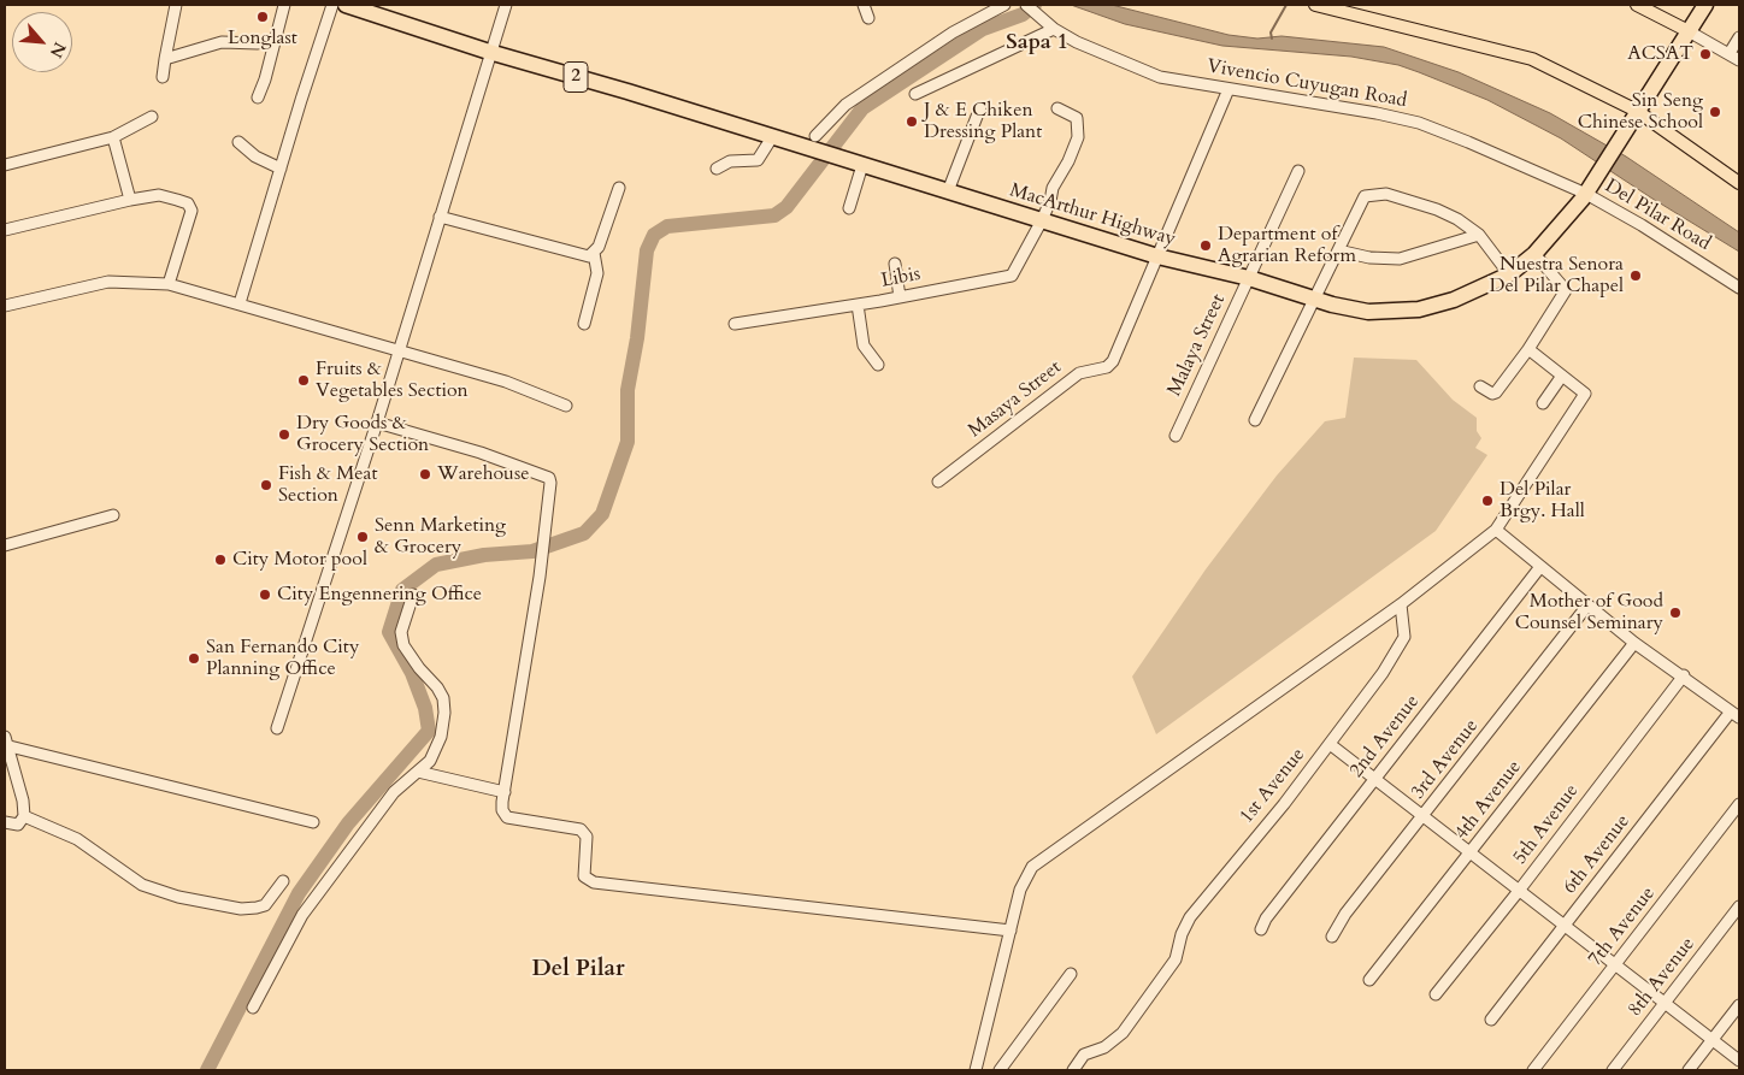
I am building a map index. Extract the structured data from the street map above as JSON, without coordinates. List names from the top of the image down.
{
  "streets": {
    "highway": ["2", "MacArthur Highway"],
    "street": [
      "Vivencio Cuyugan Road",
      "Del Pilar Road",
      "Libis",
      "Malaya Street",
      "Masaya Street",
      "2nd Avenue",
      "3rd Avenue",
      "1st Avenue",
      "4th Avenue",
      "5th Avenue",
      "6th Avenue",
      "7th Avenue",
      "8th Avenue"
    ]
  },
  "crossings": [
    ["Vivencio Cuyugan Road", "MacArthur Highway"],
    ["Vivencio Cuyugan Road", "Del Pilar Road"],
    ["Vivencio Cuyugan Road", "Masaya Street"],
    ["MacArthur Highway", "Del Pilar Road"],
    ["MacArthur Highway", "Libis"],
    ["MacArthur Highway", "Malaya Street"],
    ["MacArthur Highway", "Masaya Street"]
  ],
  "districts": ["Sapa 1", "Del Pilar"],
  "places": [
    "Longlast",
    "ACSAT",
    "Sin Seng Chinese School",
    "J & E Chiken Dressing Plant",
    "Department of Agrarian Reform",
    "Nuestra Senora Del Pilar Chapel",
    "Fruits & Vegetables Section",
    "Dry Goods & Grocery Section",
    "Warehouse",
    "Fish & Meat Section",
    "Del Pilar Brgy. Hall",
    "Senn Marketing & Grocery",
    "City Motor pool",
    "City Engennering Office",
    "Mother of Good Counsel Seminary",
    "San Fernando City Planning Office"
  ],
  "north": "bottom right"
}
